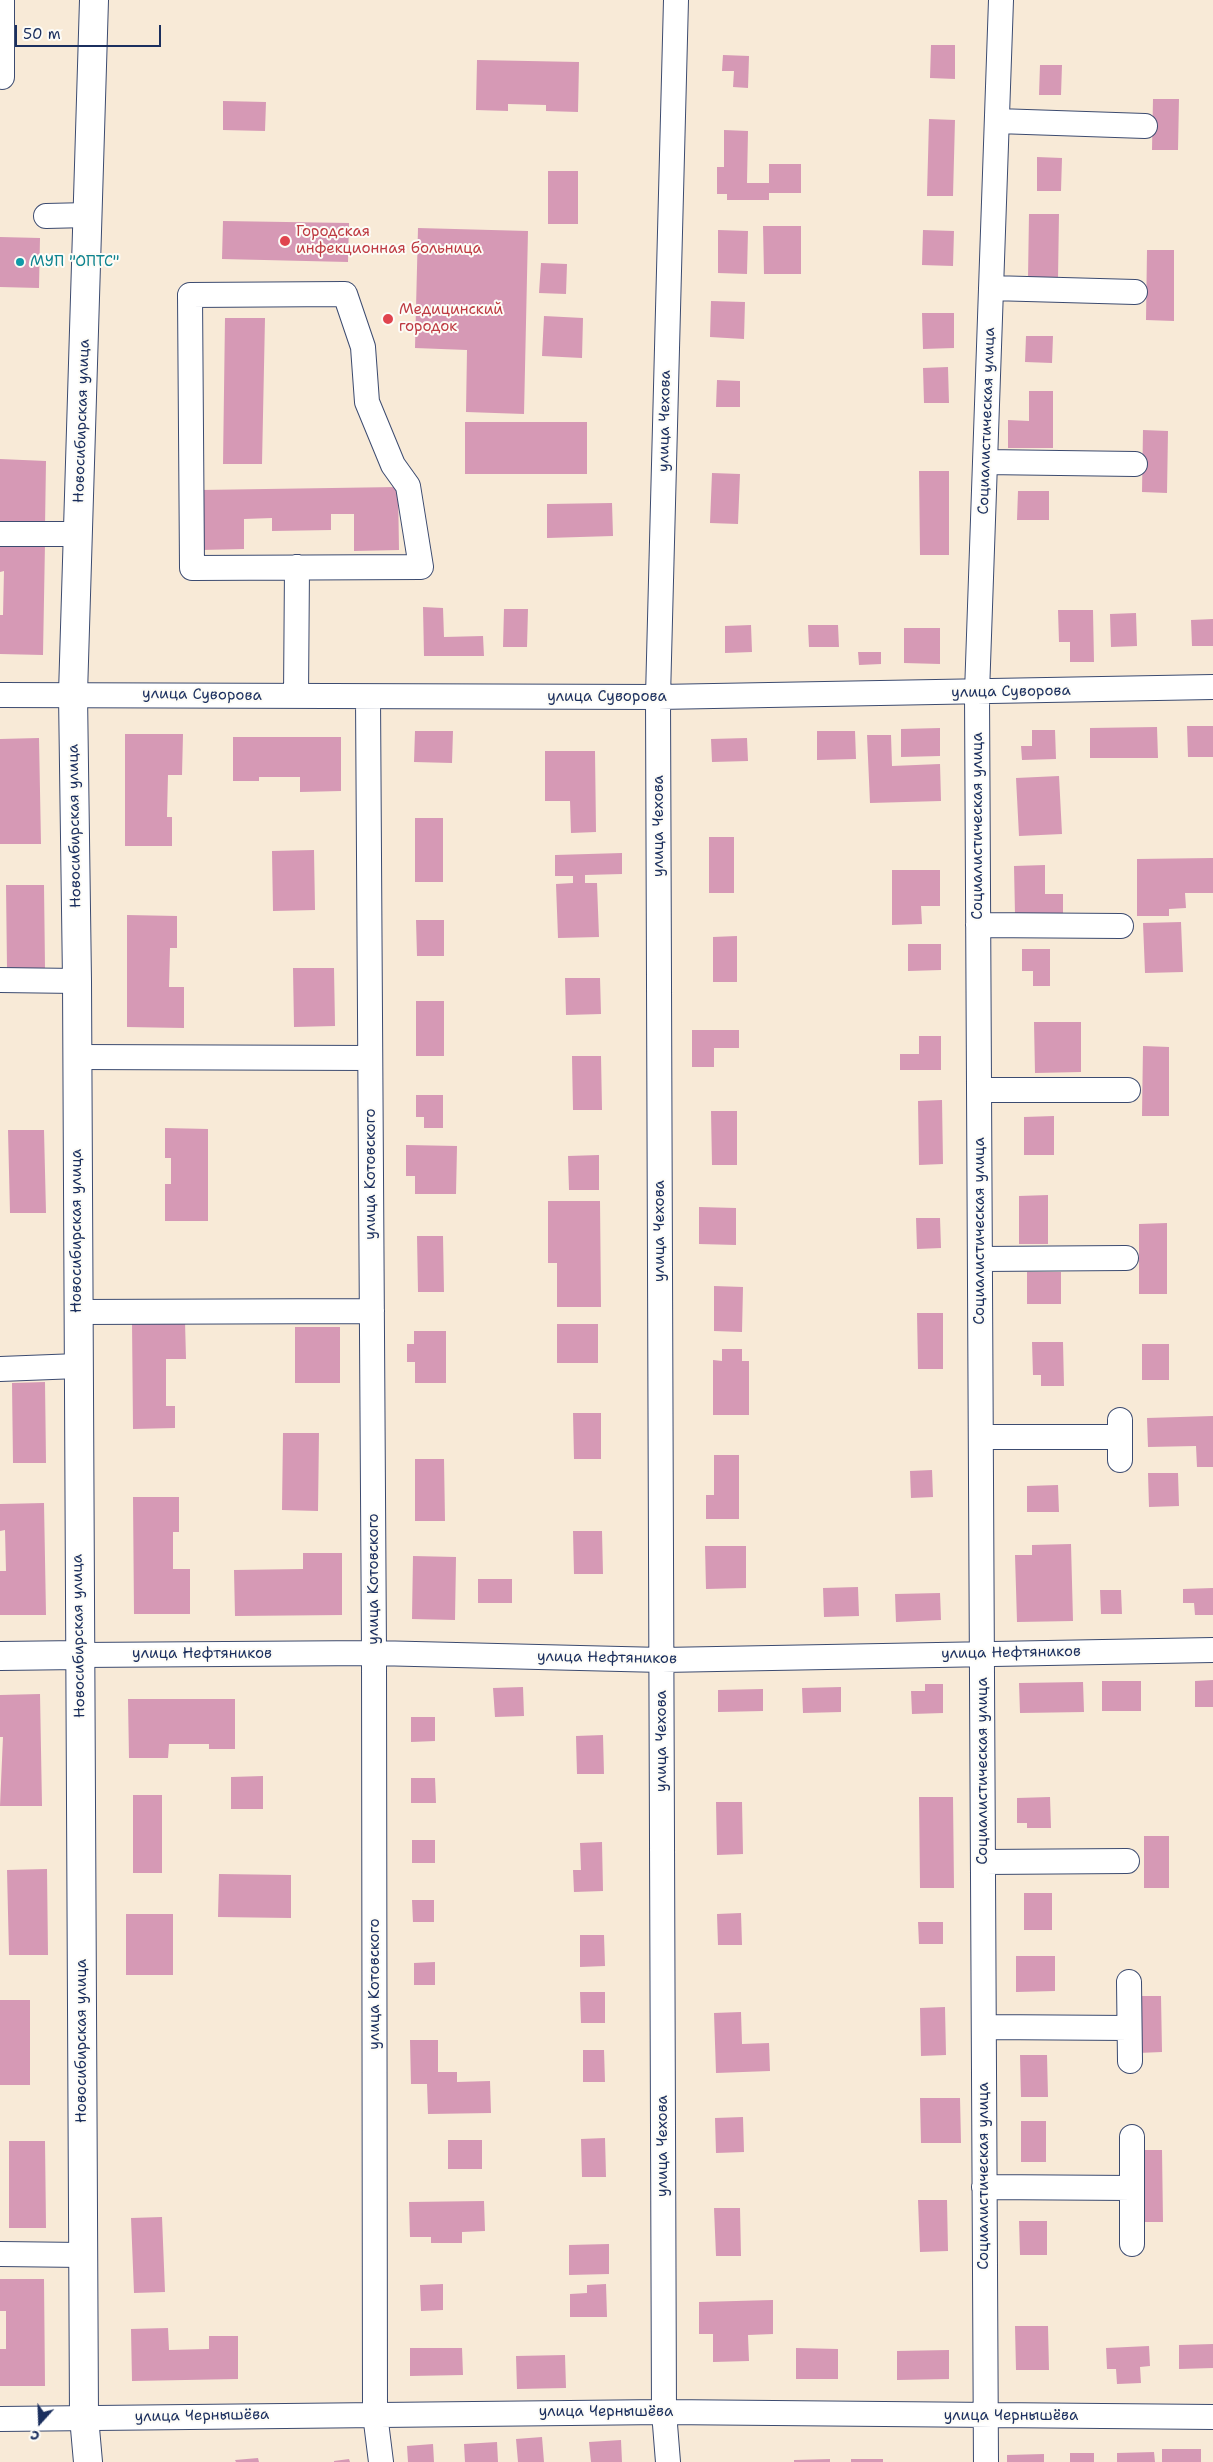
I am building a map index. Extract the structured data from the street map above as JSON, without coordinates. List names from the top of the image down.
{
  "streets": {
    "main road": ["Новосибирская улица", "улица Нефтяников"],
    "street": [
      "улица Чехова",
      "Социалистическая улица",
      "улица Суворова",
      "улица Котовского",
      "улица Чернышёва"
    ]
  },
  "crossings": [
    ["Новосибирская улица", "улица Суворова"],
    ["Новосибирская улица", "улица Нефтяников"],
    ["Новосибирская улица", "улица Чернышёва"],
    ["улица Чехова", "улица Суворова"],
    ["улица Чехова", "улица Нефтяников"],
    ["улица Чехова", "улица Чернышёва"],
    ["Социалистическая улица", "улица Суворова"],
    ["Социалистическая улица", "улица Нефтяников"],
    ["Социалистическая улица", "улица Чернышёва"],
    ["улица Суворова", "улица Котовского"],
    ["улица Котовского", "улица Нефтяников"],
    ["улица Котовского", "улица Чернышёва"]
  ],
  "places": ["Городская инфекционная больница", "МУП \"ОПТС\"", "Медицинский городок"],
  "scale_bar": "50 m",
  "north": "bottom"
}
